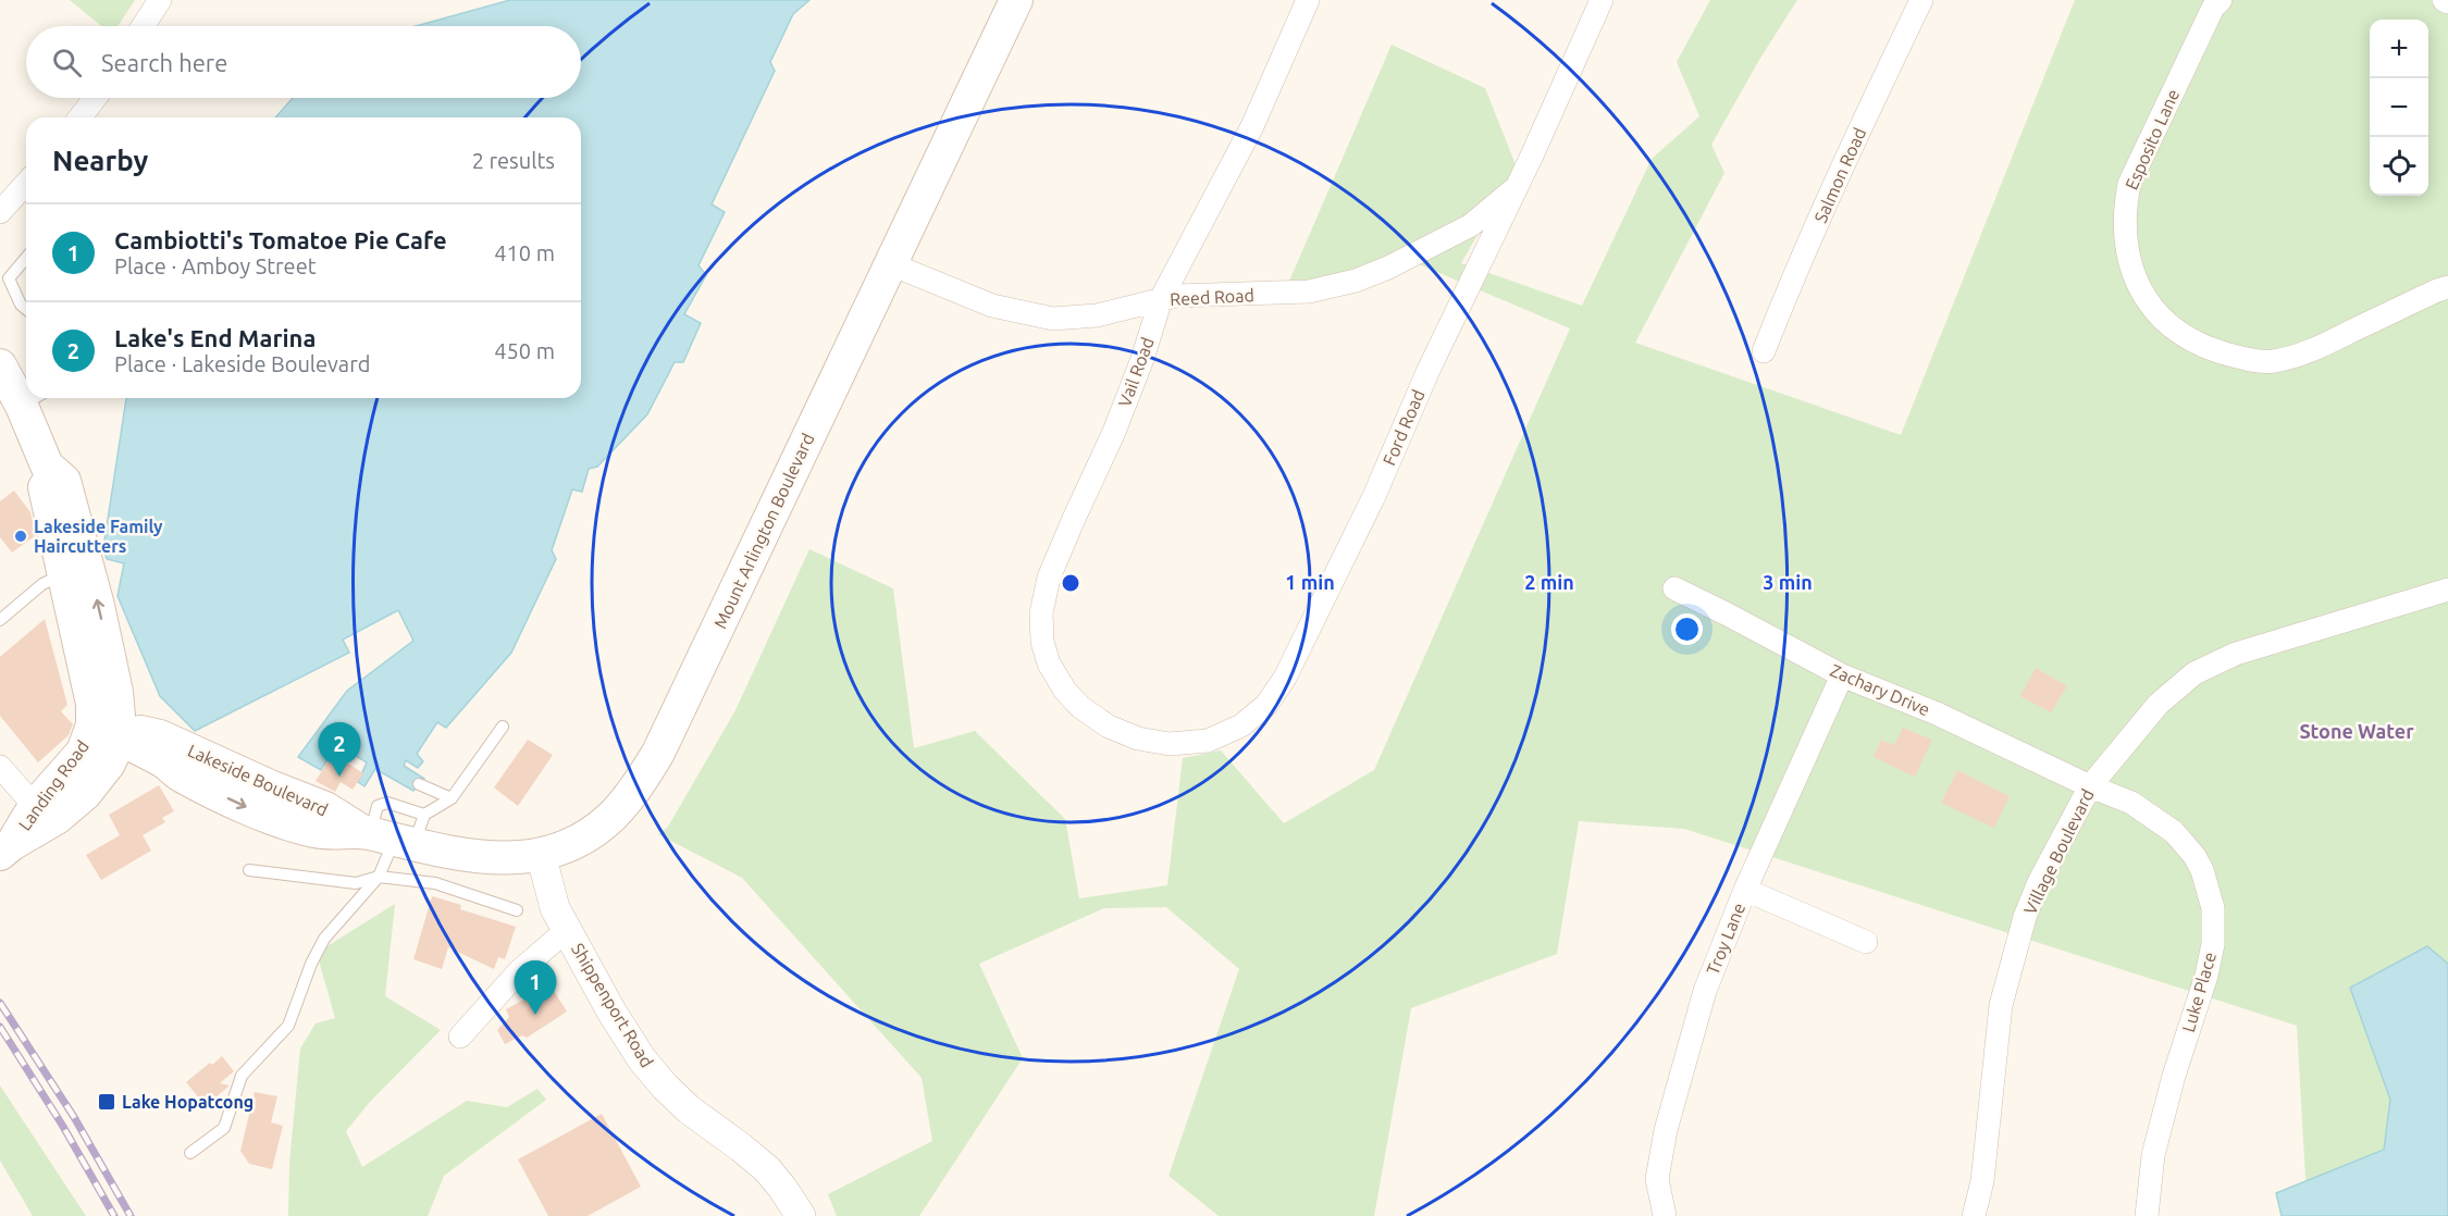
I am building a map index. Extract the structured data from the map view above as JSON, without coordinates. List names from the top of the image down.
{
  "streets": {
    "main road": ["Mount Arlington Boulevard", "Lakeside Boulevard", "Landing Road"],
    "street": [
      "Esposito Lane",
      "Salmon Road",
      "Reed Road",
      "Vail Road",
      "Ford Road",
      "Zachary Drive",
      "Village Boulevard",
      "Troy Lane",
      "Luke Place",
      "Shippenport Road"
    ]
  },
  "crossings": [
    ["Reed Road", "Vail Road"],
    ["Reed Road", "Ford Road"],
    ["Reed Road", "Mount Arlington Boulevard"],
    ["Vail Road", "Ford Road"],
    ["Mount Arlington Boulevard", "Lakeside Boulevard"],
    ["Mount Arlington Boulevard", "Shippenport Road"],
    ["Zachary Drive", "Village Boulevard"],
    ["Zachary Drive", "Troy Lane"],
    ["Zachary Drive", "Luke Place"],
    ["Lakeside Boulevard", "Landing Road"],
    ["Village Boulevard", "Luke Place"]
  ],
  "districts": ["Stone Water"],
  "places": {
    "other": ["Lakeside Family Haircutters"],
    "transit": ["Lake Hopatcong"]
  },
  "page": {
    "map_buttons": ["+", "−"],
    "search": "Search here",
    "heading": ["Nearby", "2 results"],
    "list": [
      {
        "mark": "1",
        "name": "Cambiotti's Tomatoe Pie Cafe",
        "note": "Place · Amboy Street",
        "value": "410 m"
      },
      {
        "mark": "2",
        "name": "Lake's End Marina",
        "note": "Place · Lakeside Boulevard",
        "value": "450 m"
      }
    ],
    "pins": ["2", "1"]
  },
  "rings": ["1 min", "2 min", "3 min"]
}
